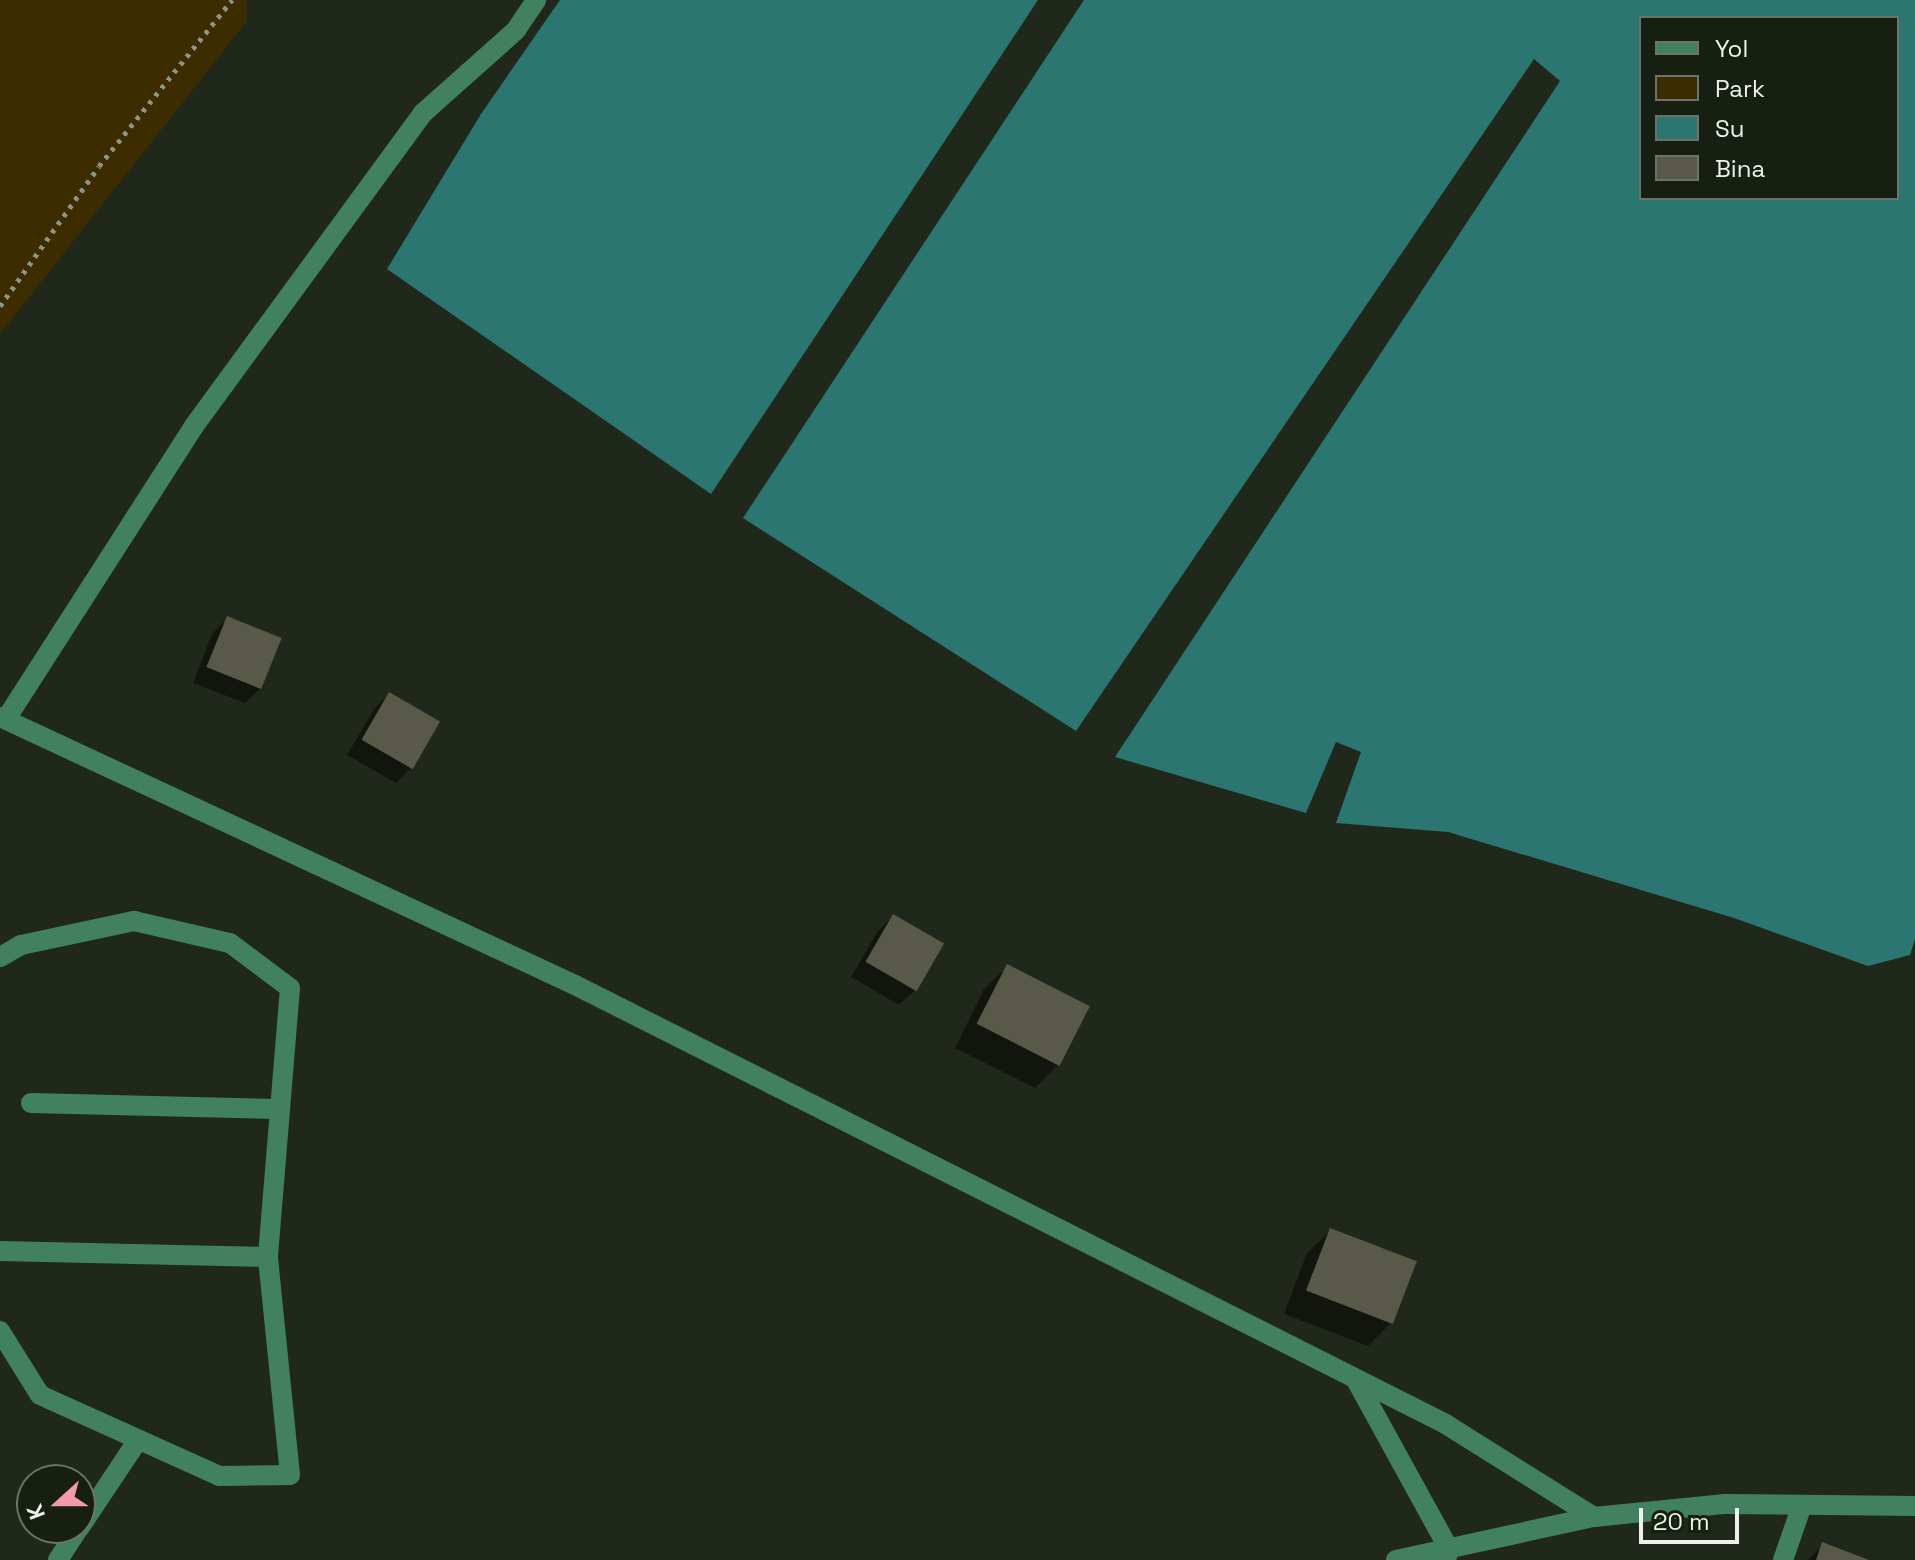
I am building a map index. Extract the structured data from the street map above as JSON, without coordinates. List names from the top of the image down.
{
  "legend": [
    "Yol",
    "Park",
    "Su",
    "Bina"
  ],
  "scale_bar": "20 m",
  "north": "left"
}
